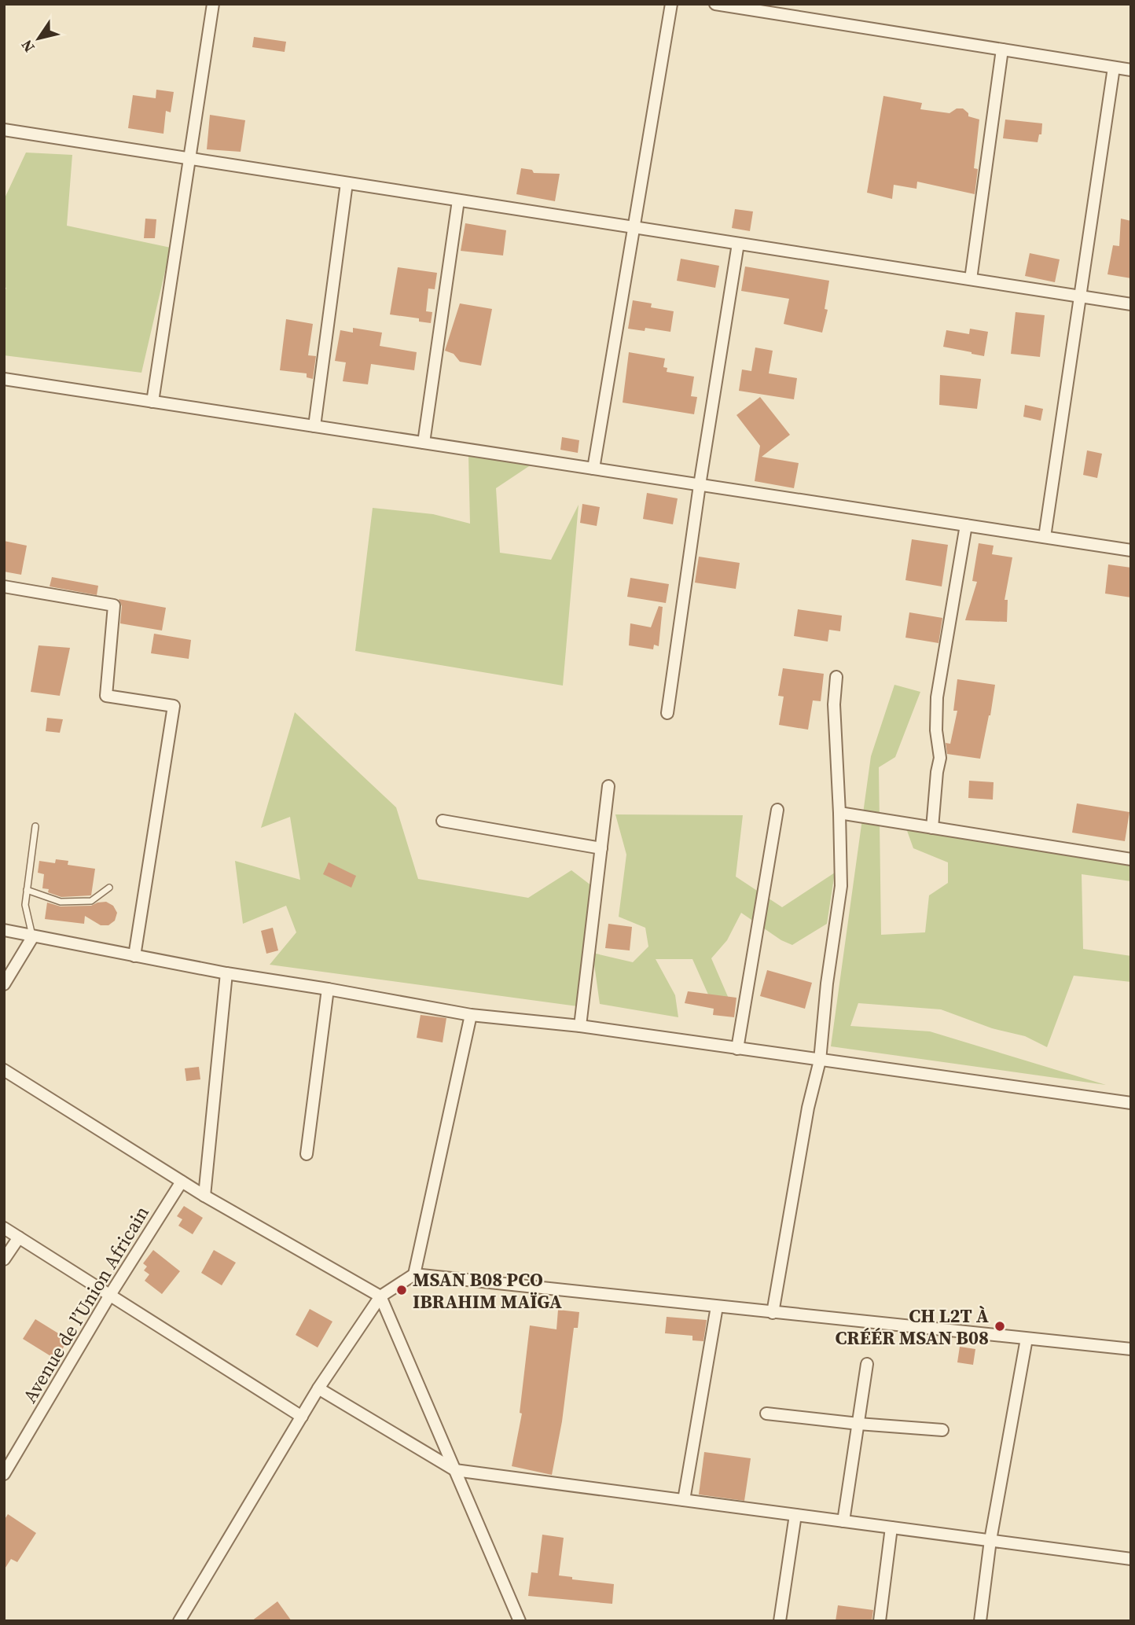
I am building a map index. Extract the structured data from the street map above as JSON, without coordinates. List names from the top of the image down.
{
  "streets": {
    "street": ["Avenue de l’Union Africain"]
  },
  "places": ["MSAN B08 PCO IBRAHIM MAÏGA", "CH L2T À CRÉÉR MSAN B08"],
  "north": "bottom left"
}
